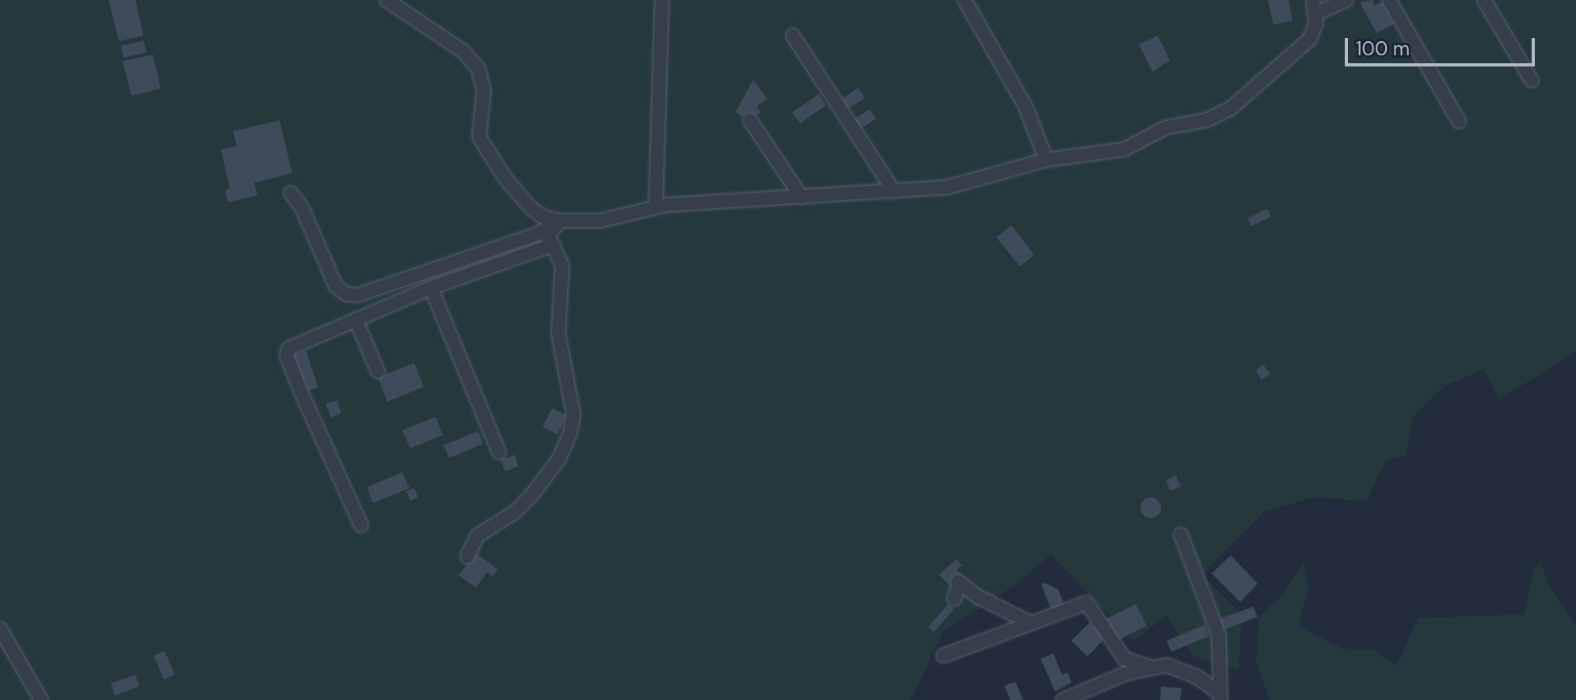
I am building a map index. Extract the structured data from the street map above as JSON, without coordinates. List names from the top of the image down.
{
  "scale_bar": "100 m"
}
